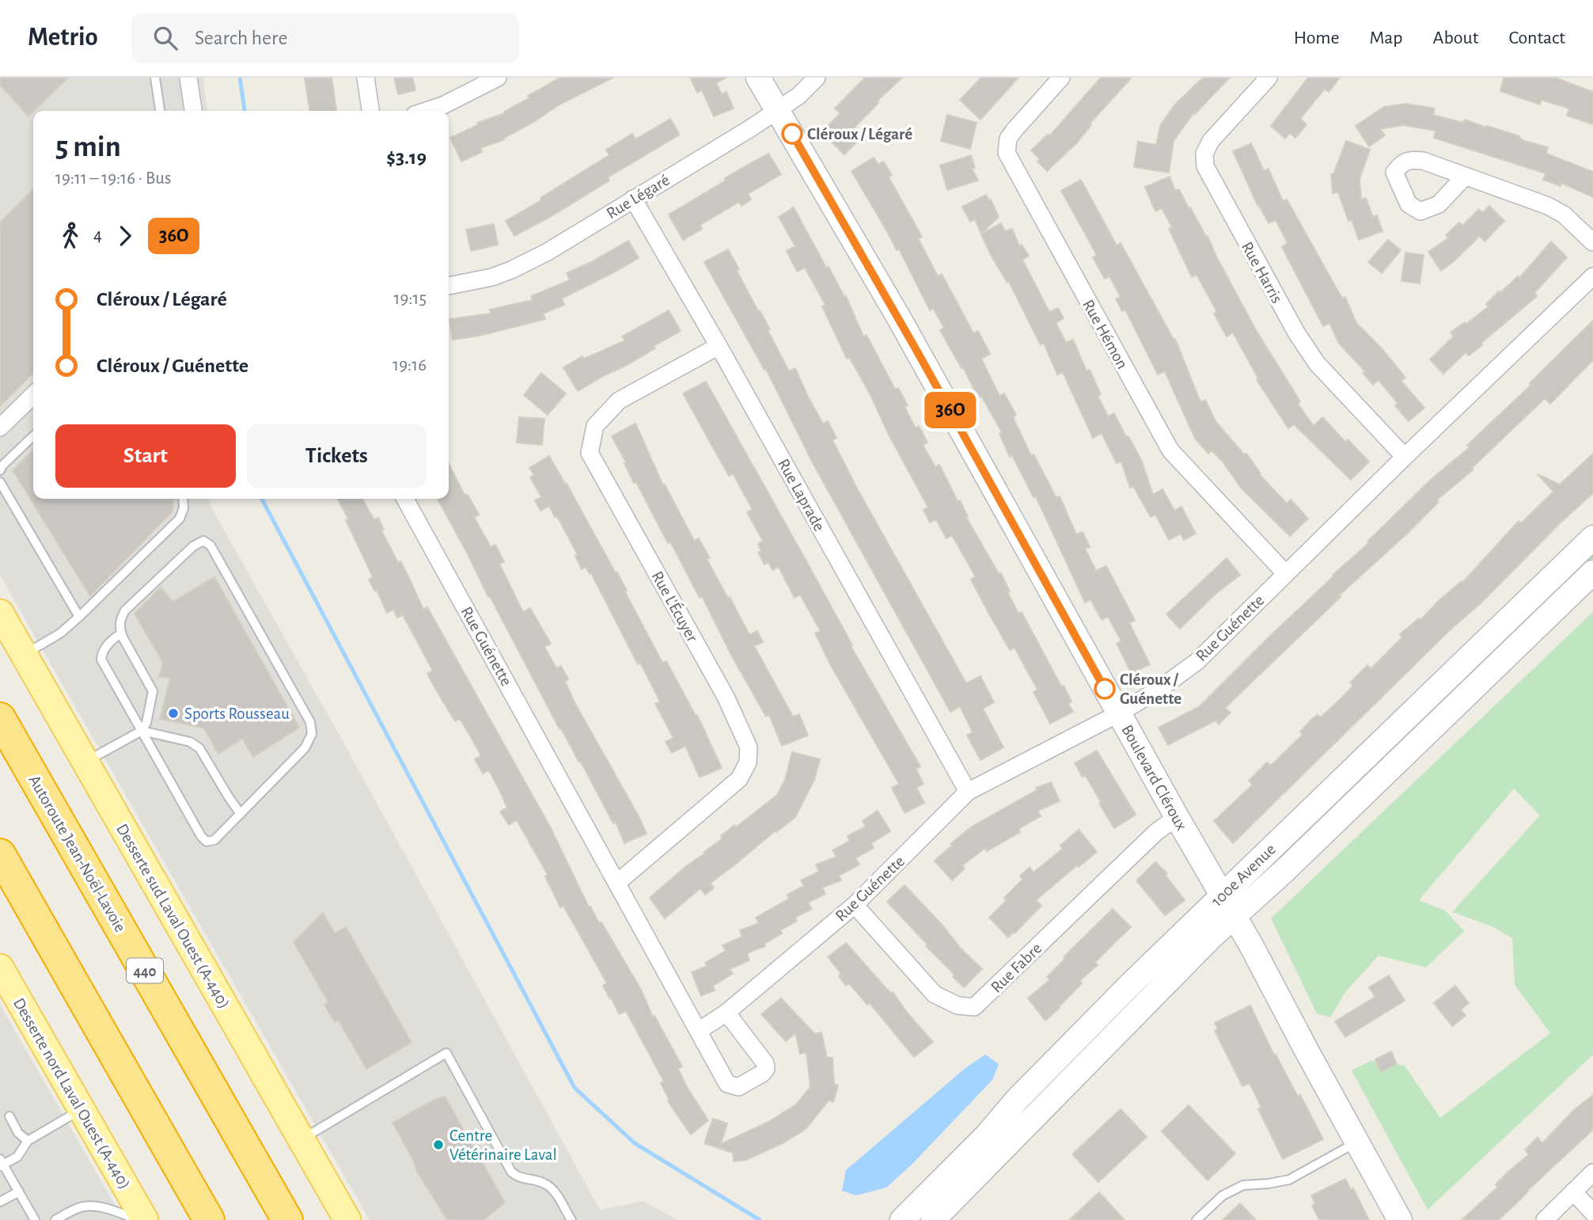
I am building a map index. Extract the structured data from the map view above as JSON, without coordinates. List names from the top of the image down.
{
  "streets": {
    "highway": ["Autoroute Jean-Noël-Lavoie", "440"],
    "main road": ["Desserte sud Laval Ouest (A-440)", "Desserte nord Laval Ouest (A-440)"],
    "street": [
      "Rue Légaré",
      "Rue Harris",
      "Rue Hémon",
      "Rue Laprade",
      "Rue L'Écuyer",
      "Rue Guénette",
      "Boulevard Cléroux",
      "100e Avenue",
      "Rue Fabre"
    ]
  },
  "crossings": [
    ["Rue Légaré", "Rue Laprade"],
    ["Rue Légaré", "Boulevard Cléroux"],
    ["Rue Harris", "Rue Guénette"],
    ["Rue Hémon", "Rue Guénette"],
    ["Rue Laprade", "Rue L'Écuyer"],
    ["Rue Laprade", "Rue Guénette"],
    ["Rue L'Écuyer", "Rue Guénette"],
    ["Rue Guénette", "Boulevard Cléroux"],
    ["Rue Guénette", "Rue Fabre"],
    ["Boulevard Cléroux", "100e Avenue"],
    ["Boulevard Cléroux", "Rue Fabre"]
  ],
  "places": [
    "Cléroux / Légaré",
    "Cléroux / Guénette",
    "Sports Rousseau",
    "Centre Vétérinaire Laval"
  ],
  "lines": ["bus line 36O"],
  "page": {
    "header": "Metrio",
    "search": "Search here",
    "nav": [
      "Home",
      "Map",
      "About",
      "Contact"
    ],
    "on_map": "36O",
    "heading": ["5 min", "19:11 – 19:16 · Bus", "$3.19"],
    "legs": ["4", "36O"],
    "list": [
      {
        "name": "Cléroux / Légaré",
        "value": "19:15"
      },
      {
        "name": "Cléroux / Guénette",
        "value": "19:16"
      }
    ],
    "buttons": ["Start", "Tickets"]
  }
}
